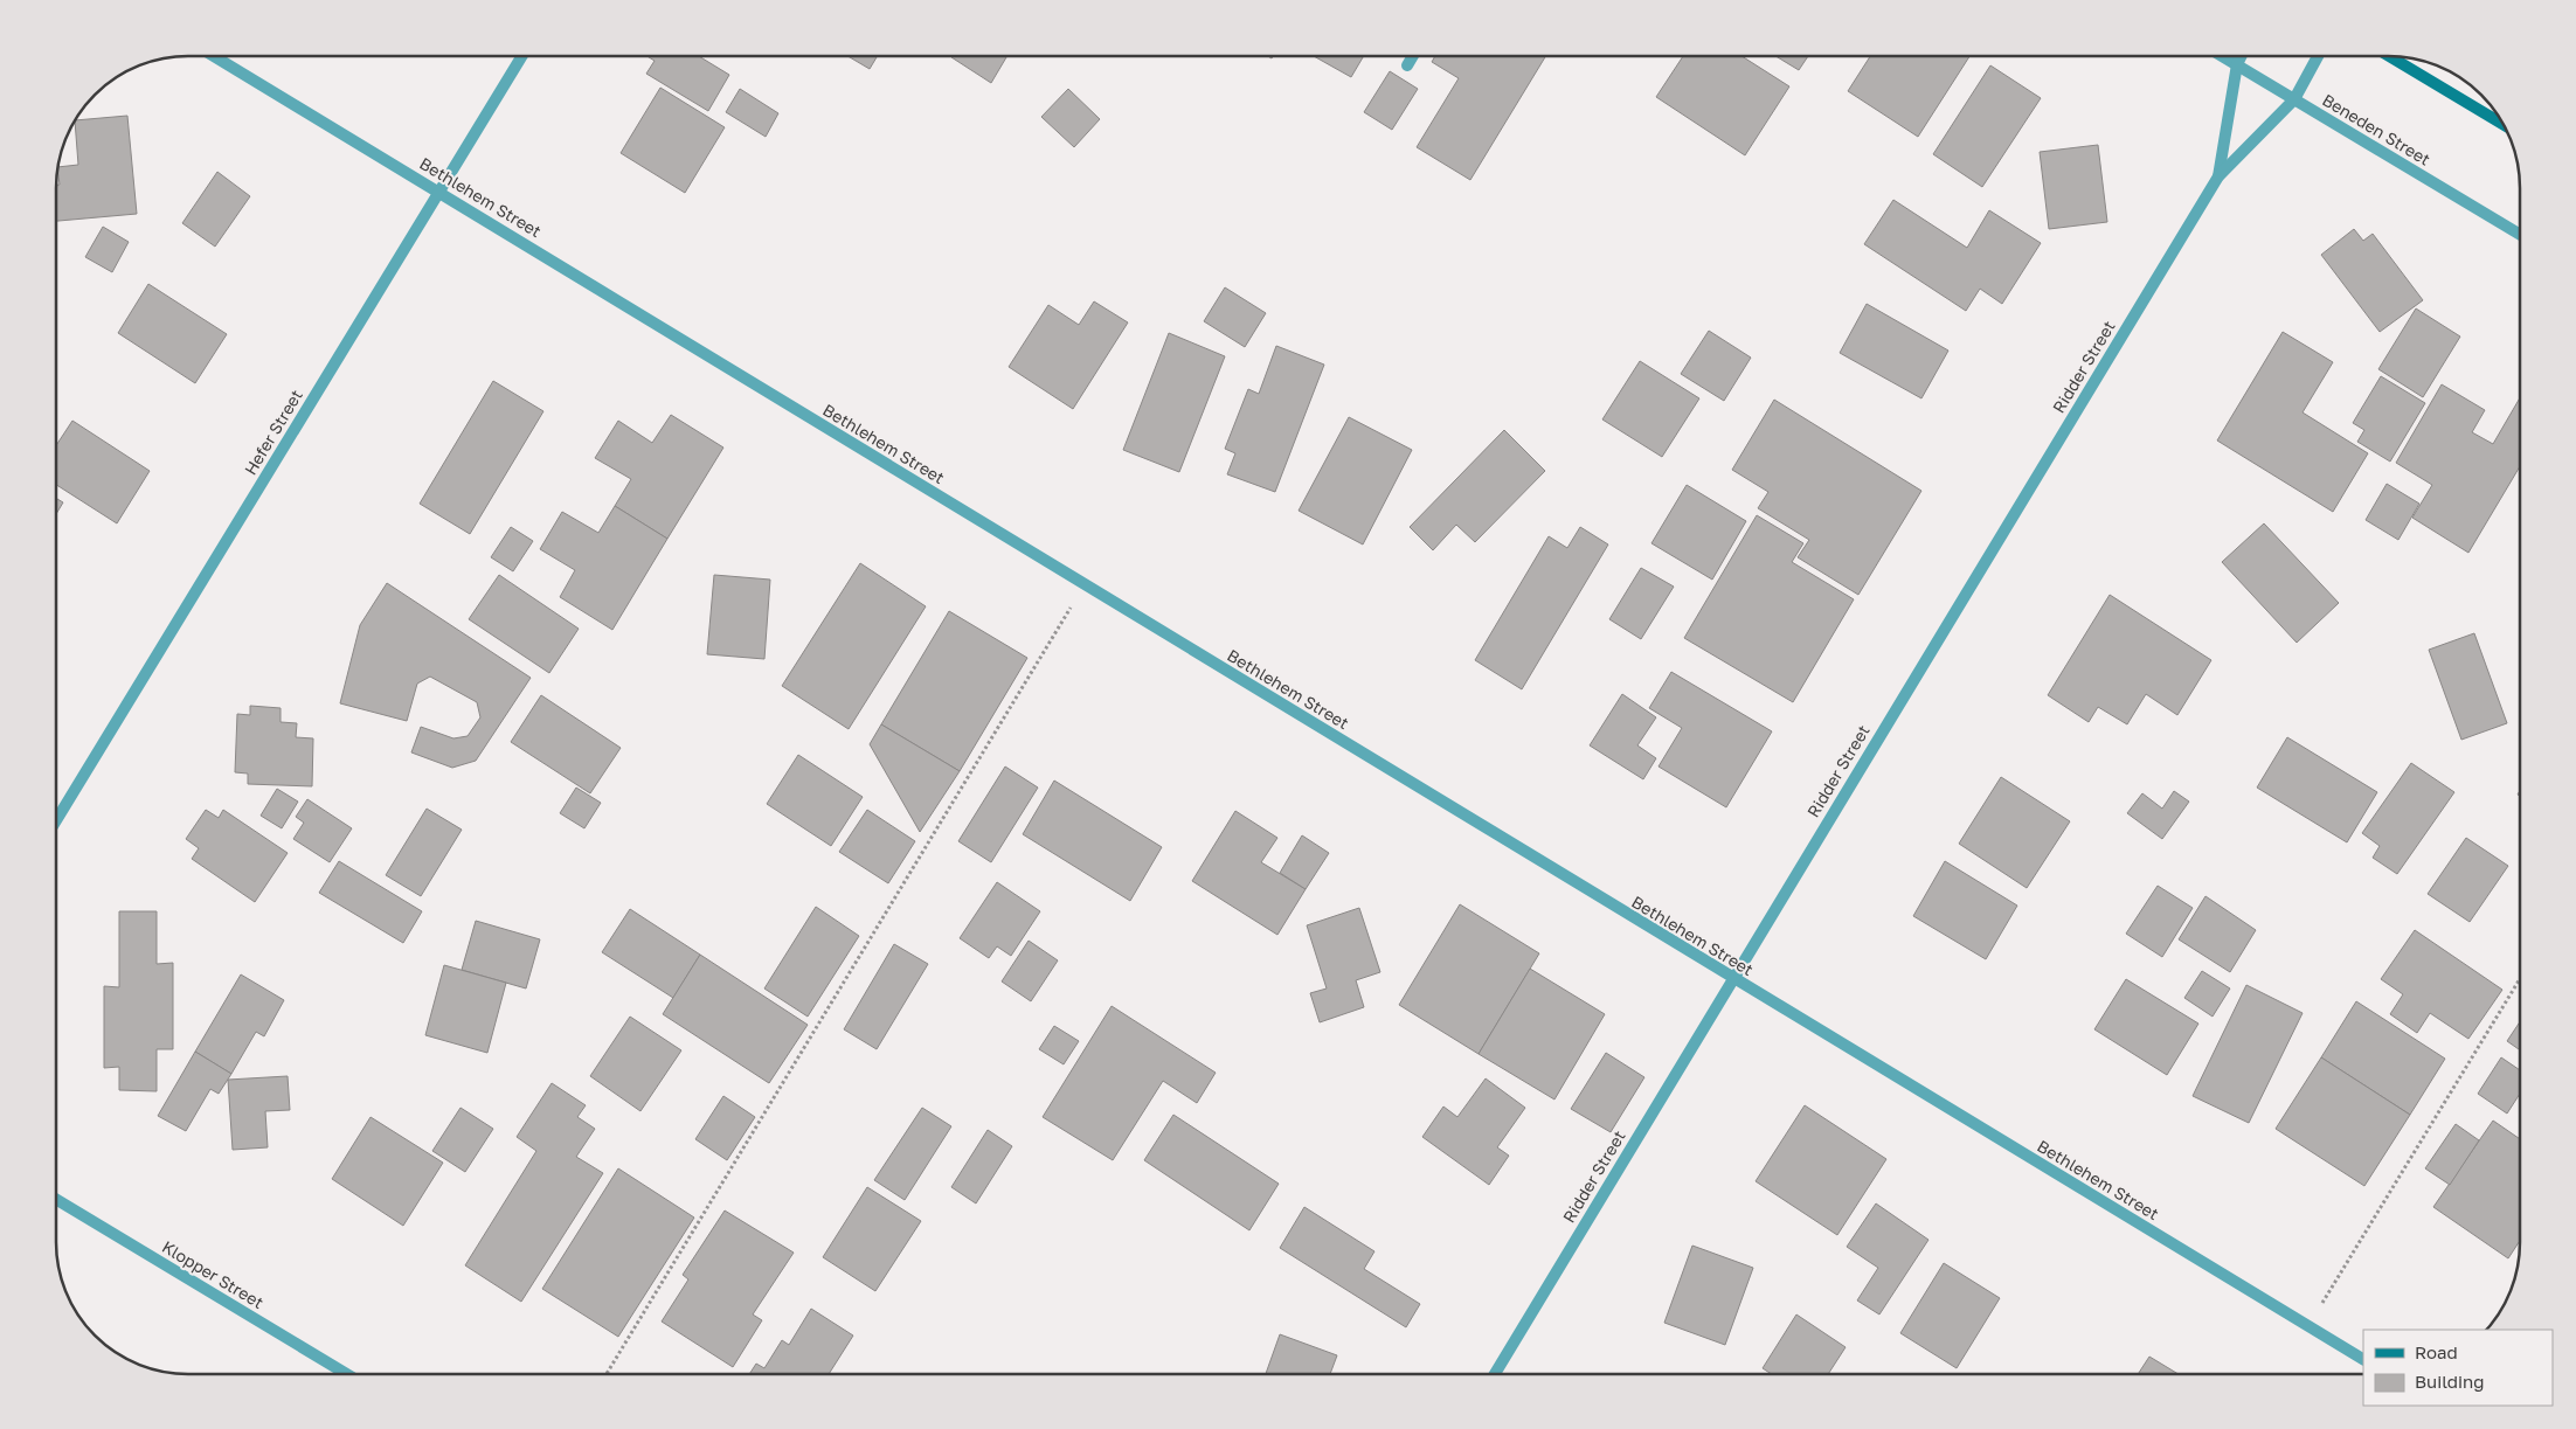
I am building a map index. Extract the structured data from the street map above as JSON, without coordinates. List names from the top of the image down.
{
  "streets": {
    "street": [
      "Beneden Street",
      "Bethlehem Street",
      "Ridder Street",
      "Hefer Street",
      "Klopper Street"
    ]
  },
  "crossings": [
    ["Beneden Street", "Ridder Street"],
    ["Bethlehem Street", "Ridder Street"],
    ["Bethlehem Street", "Hefer Street"]
  ],
  "legend": ["Road", "Building"]
}
